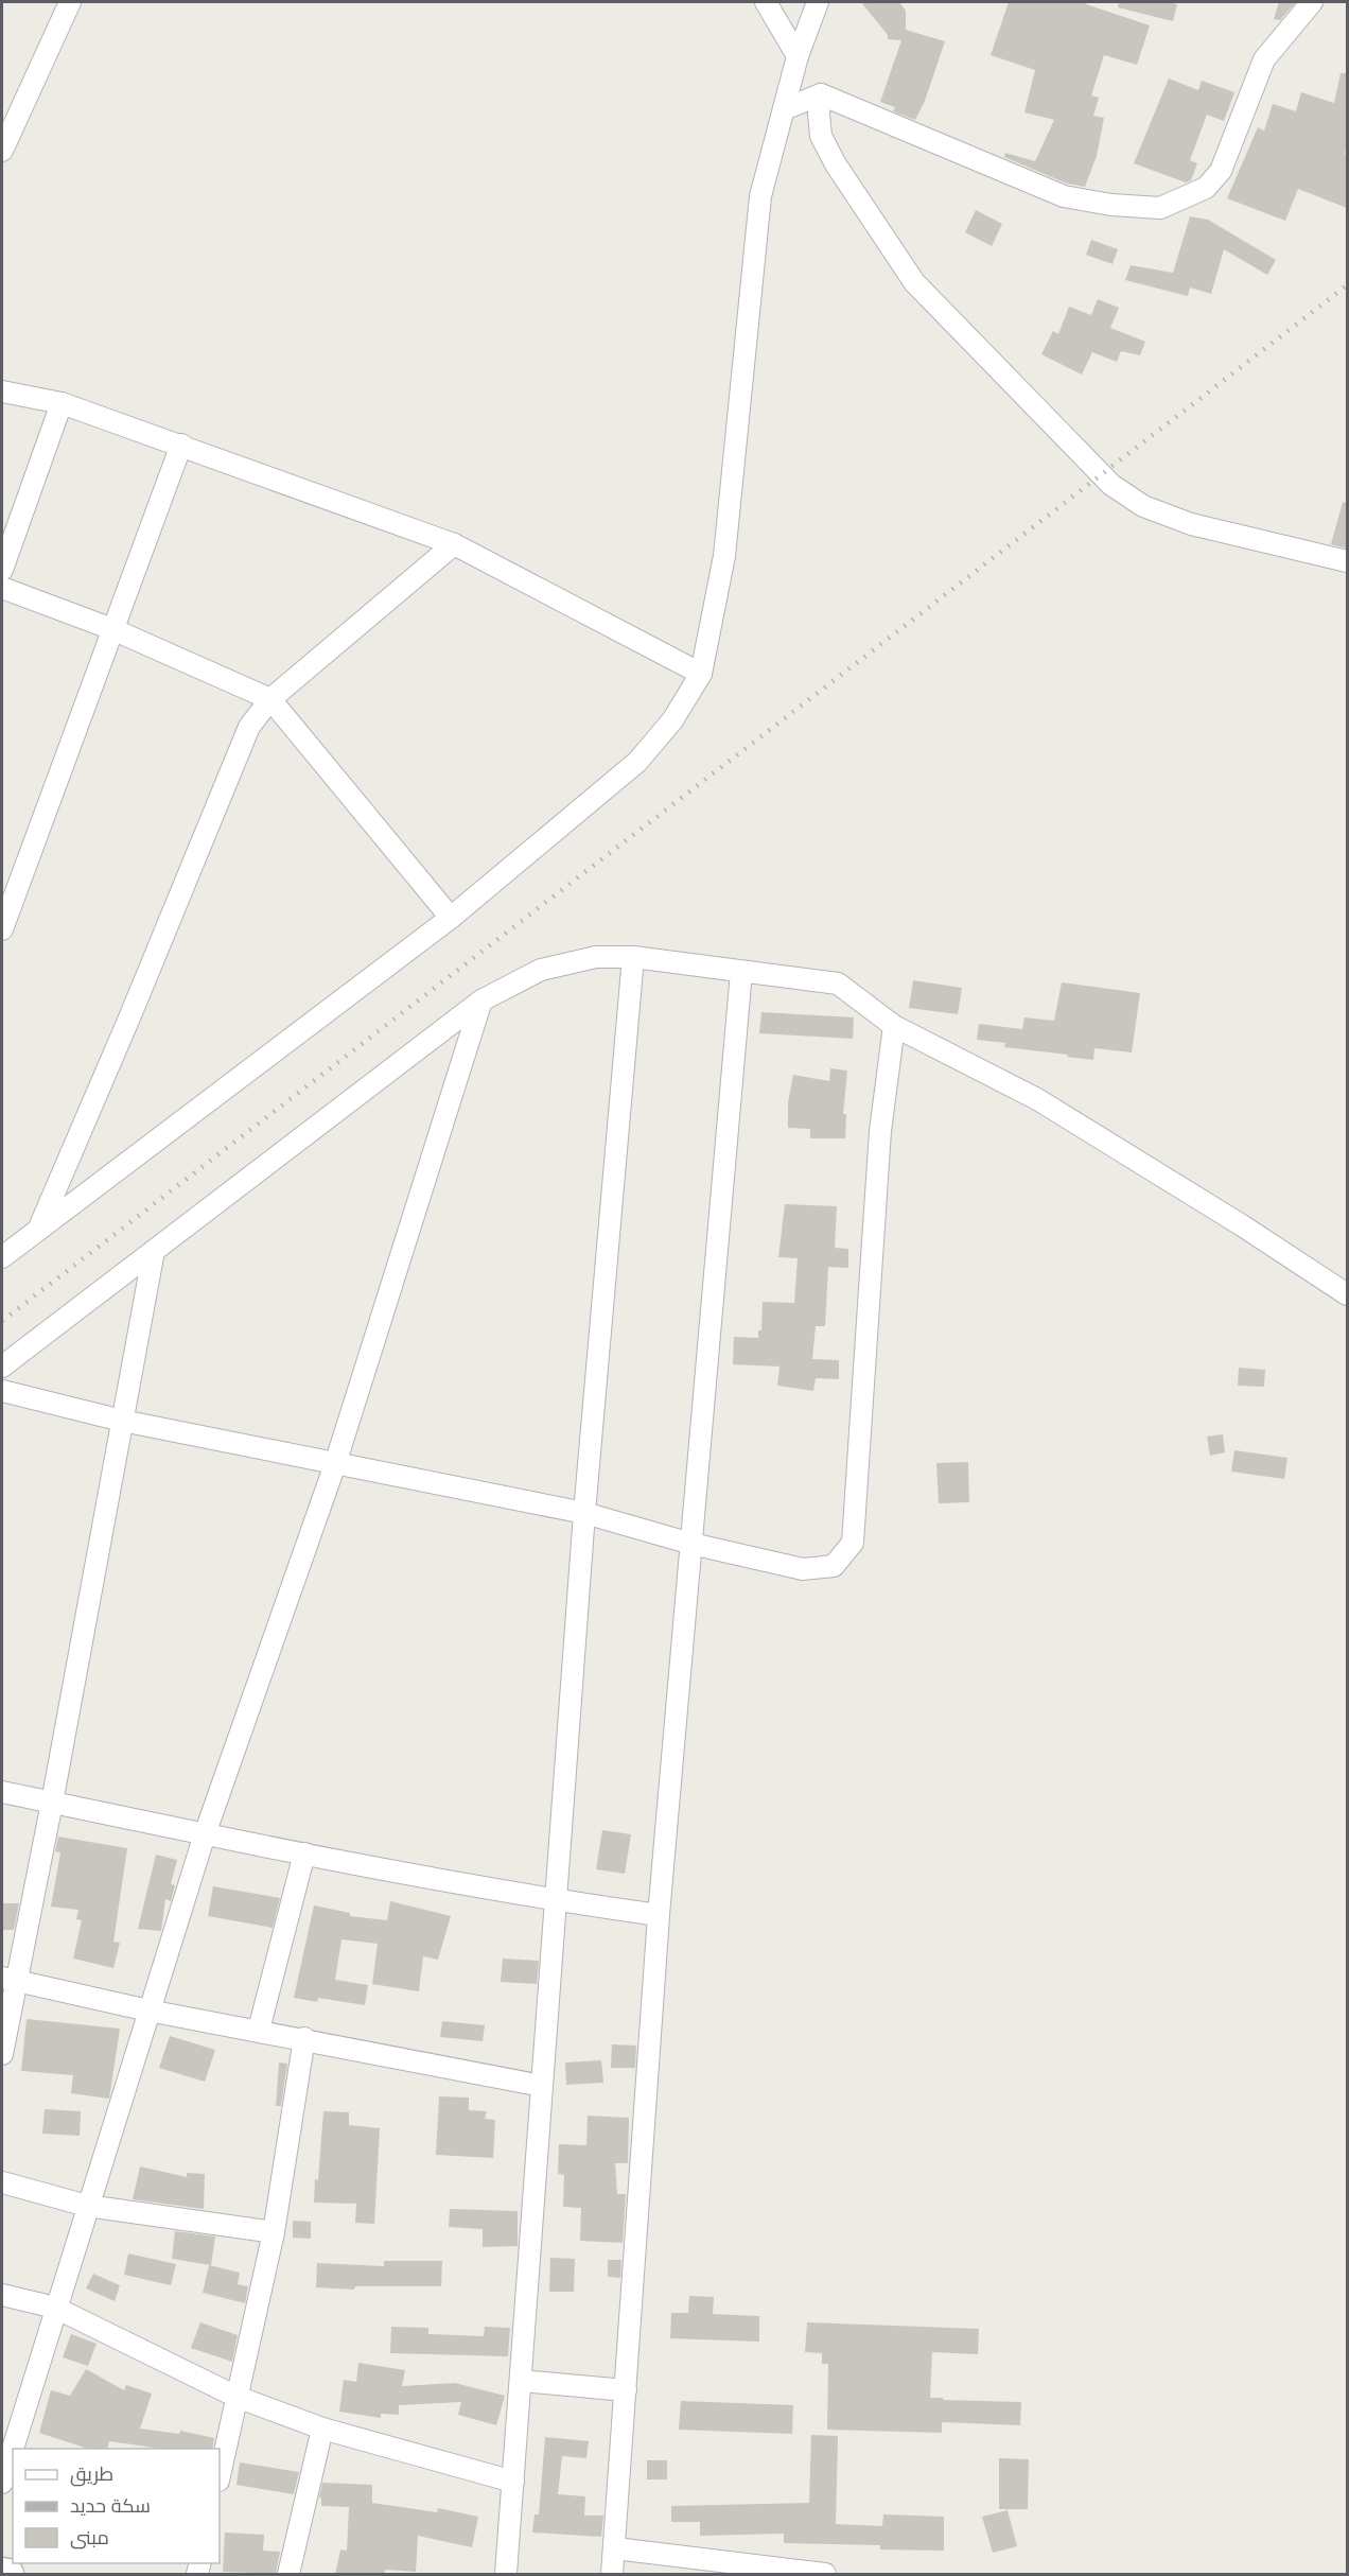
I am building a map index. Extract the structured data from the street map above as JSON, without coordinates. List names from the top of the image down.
{
  "legend": ["طريق", "سكة حديد", "مبنى"]
}
